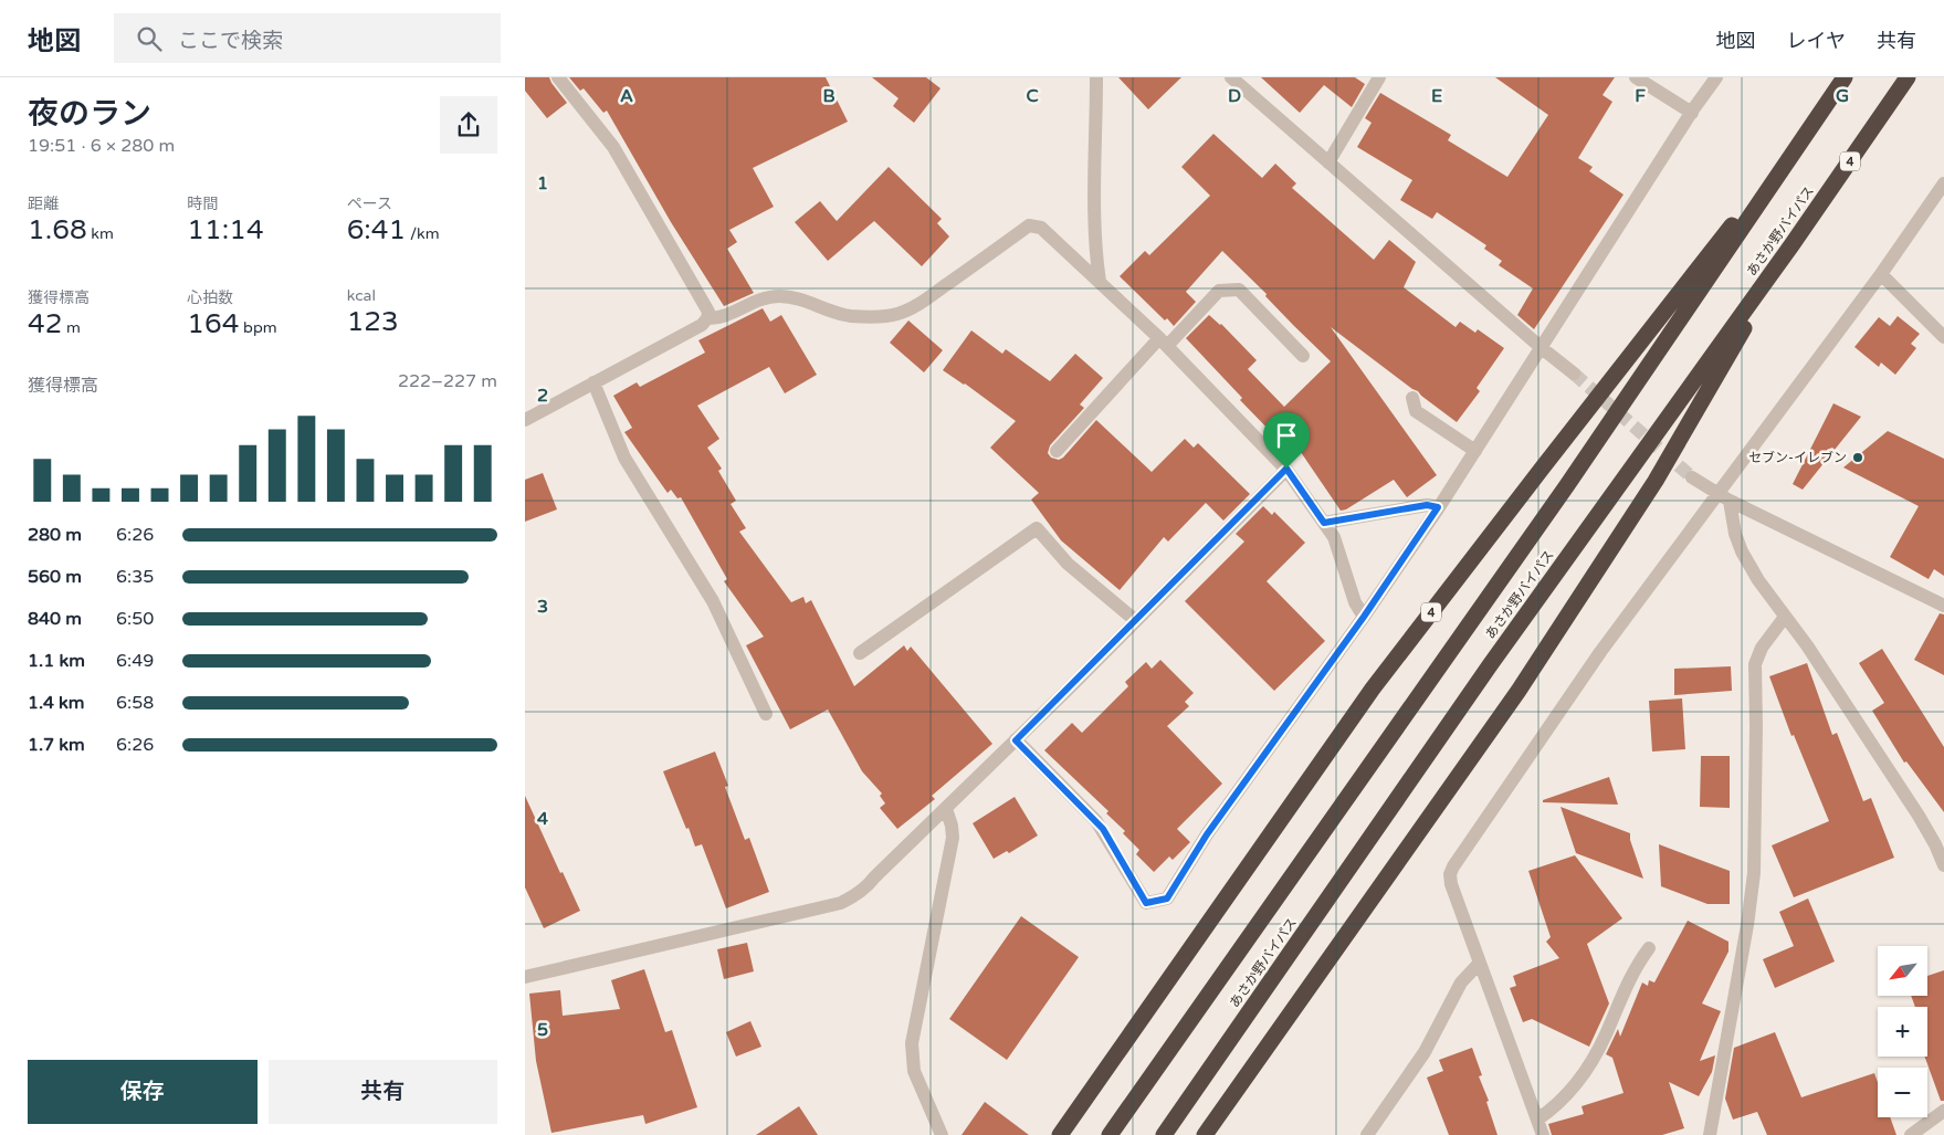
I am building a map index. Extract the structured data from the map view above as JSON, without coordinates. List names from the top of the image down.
{
  "streets": {
    "highway": ["4", "あさか野バイパス"]
  },
  "crossings": [
    ["4", "あさか野バイパス"]
  ],
  "places": ["セブン-イレブン"],
  "north": "bottom left",
  "page": {
    "header": "地図",
    "search": "ここで検索",
    "nav": ["地図", "レイヤ", "共有"],
    "heading": ["夜のラン", "19:51 · 6 × 280 m"],
    "stats": [
      ["距離", "1.68 km"],
      ["時間", "11:14"],
      ["ペース", "6:41 /km"],
      ["獲得標高", "42 m"],
      ["心拍数", "164 bpm"],
      ["kcal", "123"]
    ],
    "chart": ["獲得標高", "222–227 m"],
    "list": [
      {
        "name": "280 m",
        "note": "6:26"
      },
      {
        "name": "560 m",
        "note": "6:35"
      },
      {
        "name": "840 m",
        "note": "6:50"
      },
      {
        "name": "1.1 km",
        "note": "6:49"
      },
      {
        "name": "1.4 km",
        "note": "6:58"
      },
      {
        "name": "1.7 km",
        "note": "6:26"
      }
    ],
    "map_buttons": ["+", "−"],
    "buttons": ["保存", "共有"]
  },
  "grid": {
    "columns": [
      "A",
      "B",
      "C",
      "D",
      "E",
      "F",
      "G"
    ],
    "rows": [
      "1",
      "2",
      "3",
      "4",
      "5"
    ]
  }
}
